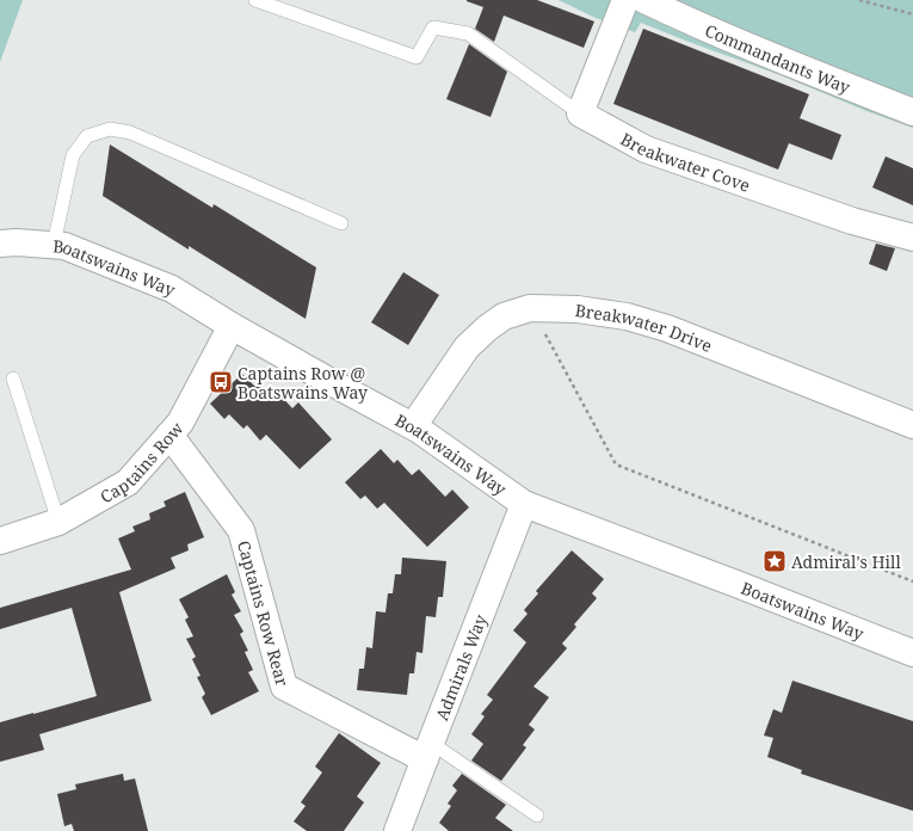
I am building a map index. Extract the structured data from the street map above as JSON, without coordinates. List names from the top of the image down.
{
  "streets": {
    "street": [
      "Commandants Way",
      "Breakwater Cove",
      "Boatswains Way",
      "Breakwater Drive",
      "Captains Row",
      "Captains Row Rear",
      "Admirals Way"
    ]
  },
  "crossings": [
    ["Boatswains Way", "Breakwater Drive"],
    ["Boatswains Way", "Captains Row"],
    ["Boatswains Way", "Admirals Way"],
    ["Captains Row", "Captains Row Rear"],
    ["Captains Row Rear", "Admirals Way"]
  ],
  "places": {
    "bus stop": ["Captains Row @ Boatswains Way"],
    "place": ["Admiral's Hill"]
  }
}
